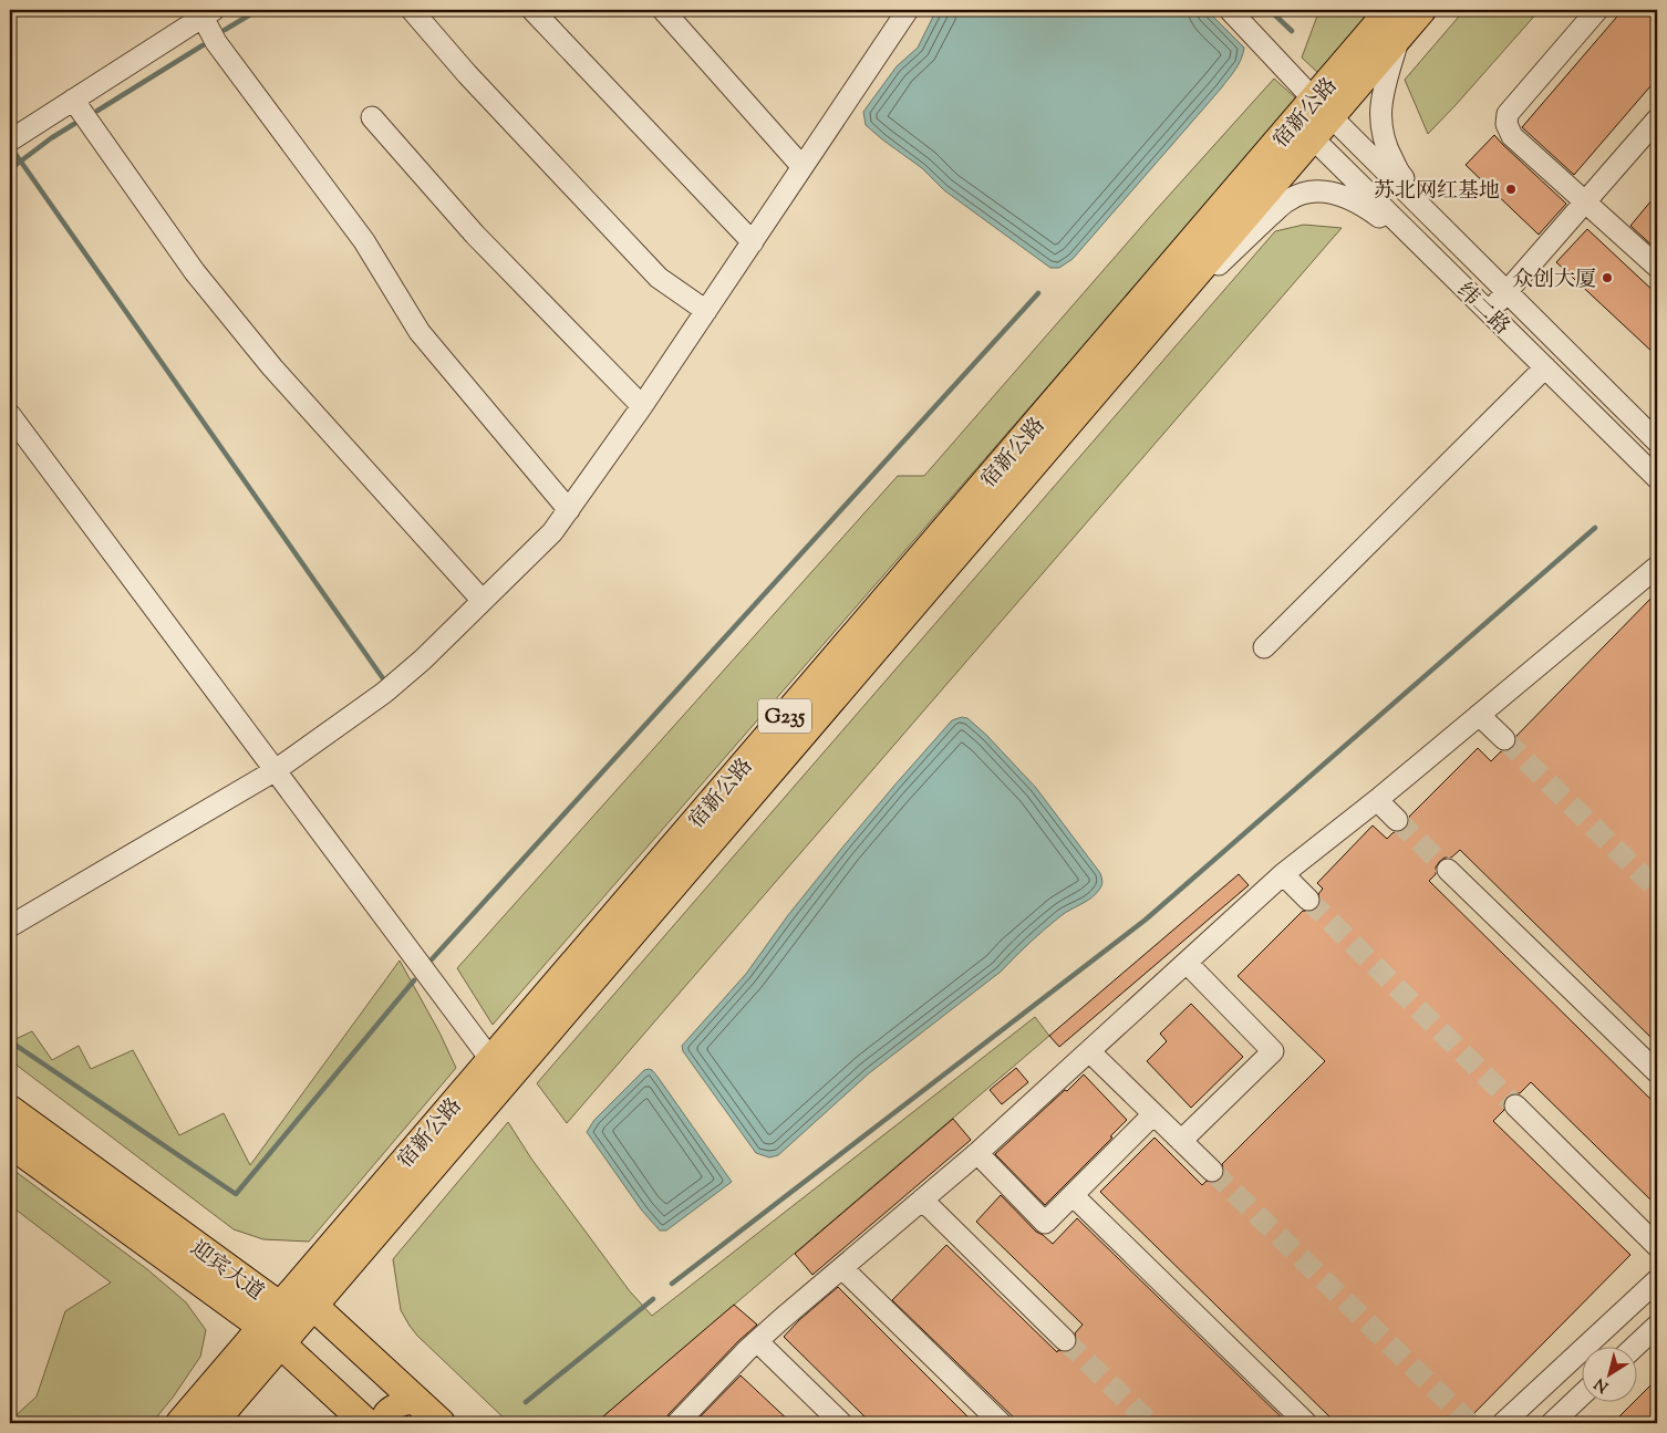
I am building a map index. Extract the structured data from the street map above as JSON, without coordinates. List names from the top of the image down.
{
  "streets": {
    "highway": ["宿新公路", "G235", "迎宾大道"],
    "street": ["纬二路"]
  },
  "crossings": [
    ["宿新公路", "纬二路"],
    ["宿新公路", "迎宾大道"]
  ],
  "places": ["苏北网红基地", "众创大厦"],
  "north": "bottom left"
}
